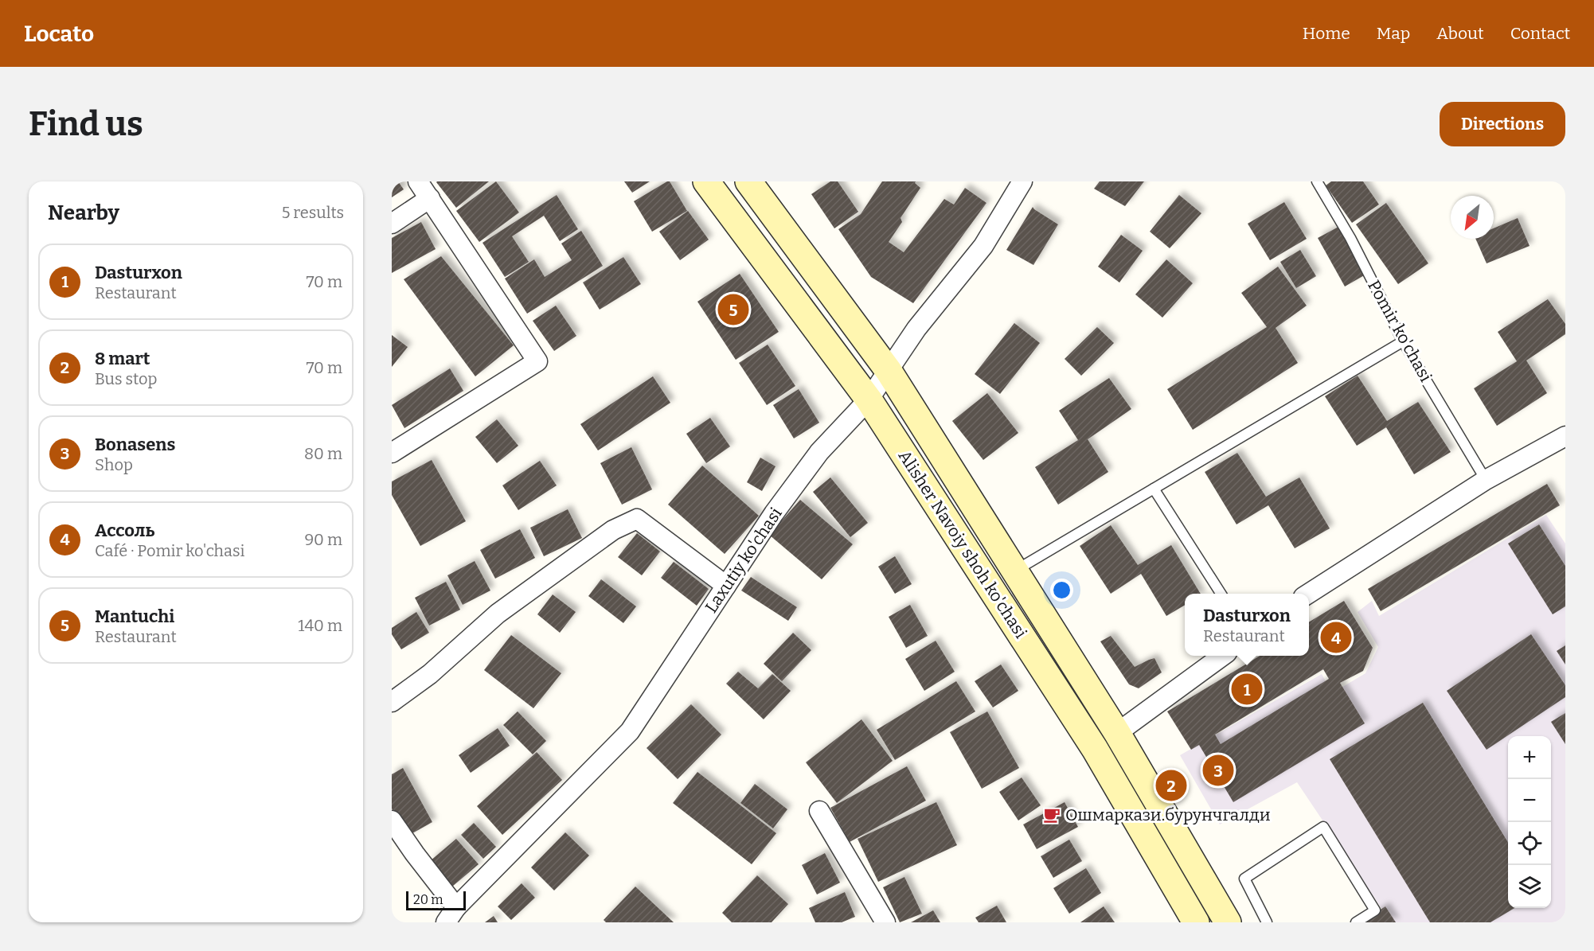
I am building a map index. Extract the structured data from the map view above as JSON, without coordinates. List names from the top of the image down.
{
  "streets": {
    "main road": ["Alisher Navoiy shoh ko'chasi"],
    "street": ["Laxutiy ko'chasi"],
    "lane": ["Pomir ko'chasi"]
  },
  "crossings": [
    ["Alisher Navoiy shoh ko'chasi", "Laxutiy ko'chasi"]
  ],
  "places": {
    "cafe": ["Ошмаркази.бурунчгалди"]
  },
  "scale_bar": "20 m",
  "north": "bottom left",
  "page": {
    "header": "Locato",
    "nav": [
      "Home",
      "Map",
      "About",
      "Contact"
    ],
    "buttons": "Directions",
    "title": "Find us",
    "heading": ["Nearby", "5 results"],
    "list": [
      {
        "mark": "1",
        "name": "Dasturxon",
        "note": "Restaurant",
        "value": "70 m"
      },
      {
        "mark": "2",
        "name": "8 mart",
        "note": "Bus stop",
        "value": "70 m"
      },
      {
        "mark": "3",
        "name": "Bonasens",
        "note": "Shop",
        "value": "80 m"
      },
      {
        "mark": "4",
        "name": "Ассоль",
        "note": "Café · Pomir ko'chasi",
        "value": "90 m"
      },
      {
        "mark": "5",
        "name": "Mantuchi",
        "note": "Restaurant",
        "value": "140 m"
      }
    ],
    "pins": [
      "5",
      "4",
      "1",
      "3",
      "2"
    ],
    "popup": ["Dasturxon", "Restaurant"],
    "map_buttons": ["+", "−"],
    "scale": "20 m"
  }
}
